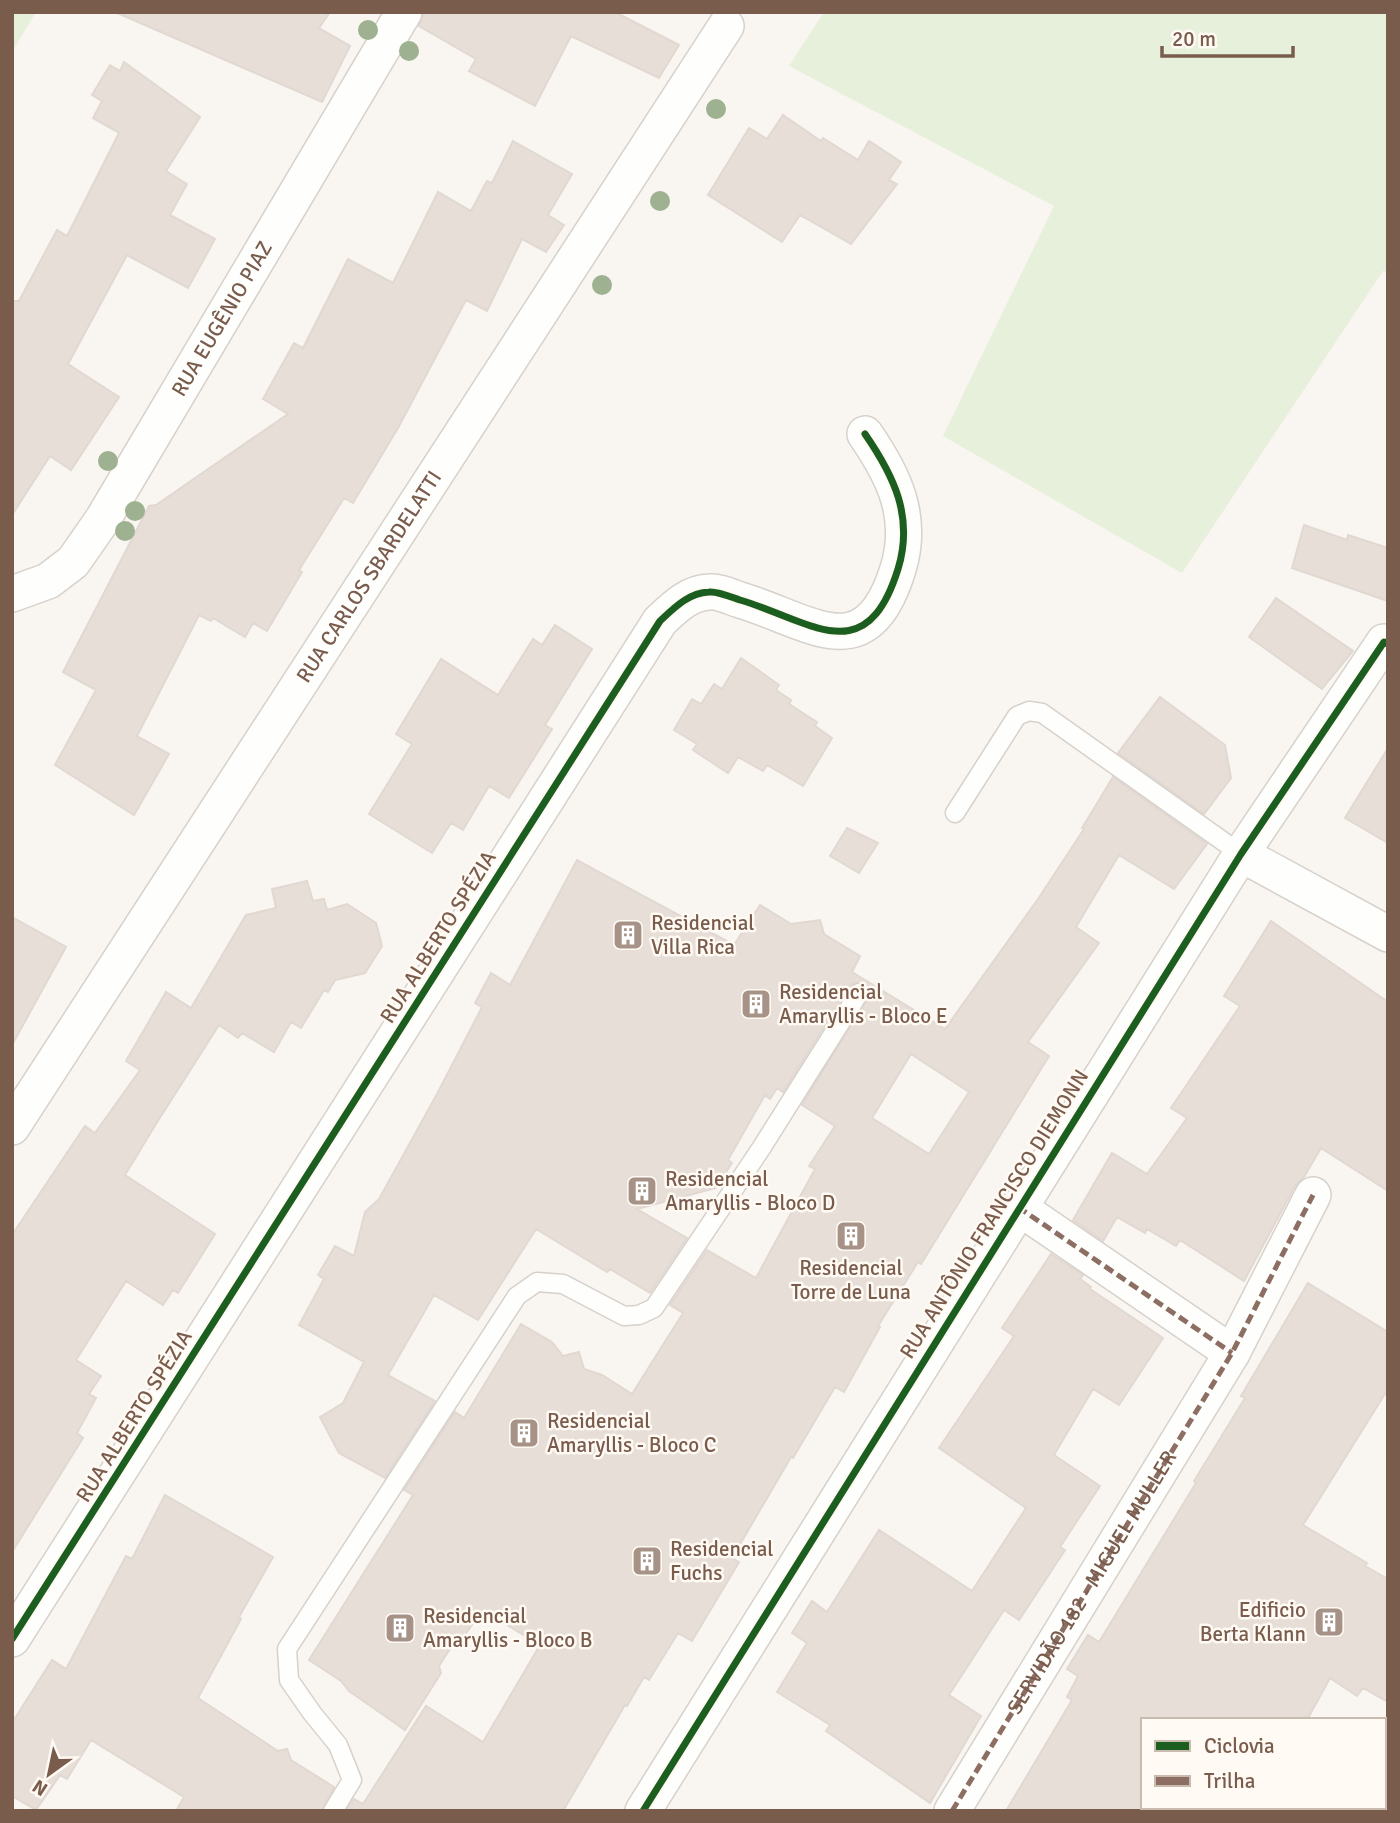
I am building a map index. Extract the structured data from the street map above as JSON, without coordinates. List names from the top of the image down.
{
  "streets": {
    "street": [
      "RUA EUGÊNIO PIAZ",
      "RUA CARLOS SBARDELATTI",
      "RUA ALBERTO SPÉZIA",
      "RUA ANTÔNIO FRANCISCO DIEMONN",
      "SERVIDÃO 182 - MIGUEL MULLER"
    ]
  },
  "places": {
    "building": [
      "Residencial Villa Rica",
      "Residencial Amaryllis - Bloco E",
      "Residencial Amaryllis - Bloco D",
      "Residencial Torre de Luna",
      "Residencial Amaryllis - Bloco C",
      "Residencial Fuchs",
      "Edificio Berta Klann",
      "Residencial Amaryllis - Bloco B"
    ]
  },
  "legend": ["Ciclovia", "Trilha"],
  "scale_bar": "20 m",
  "north": "bottom left"
}
